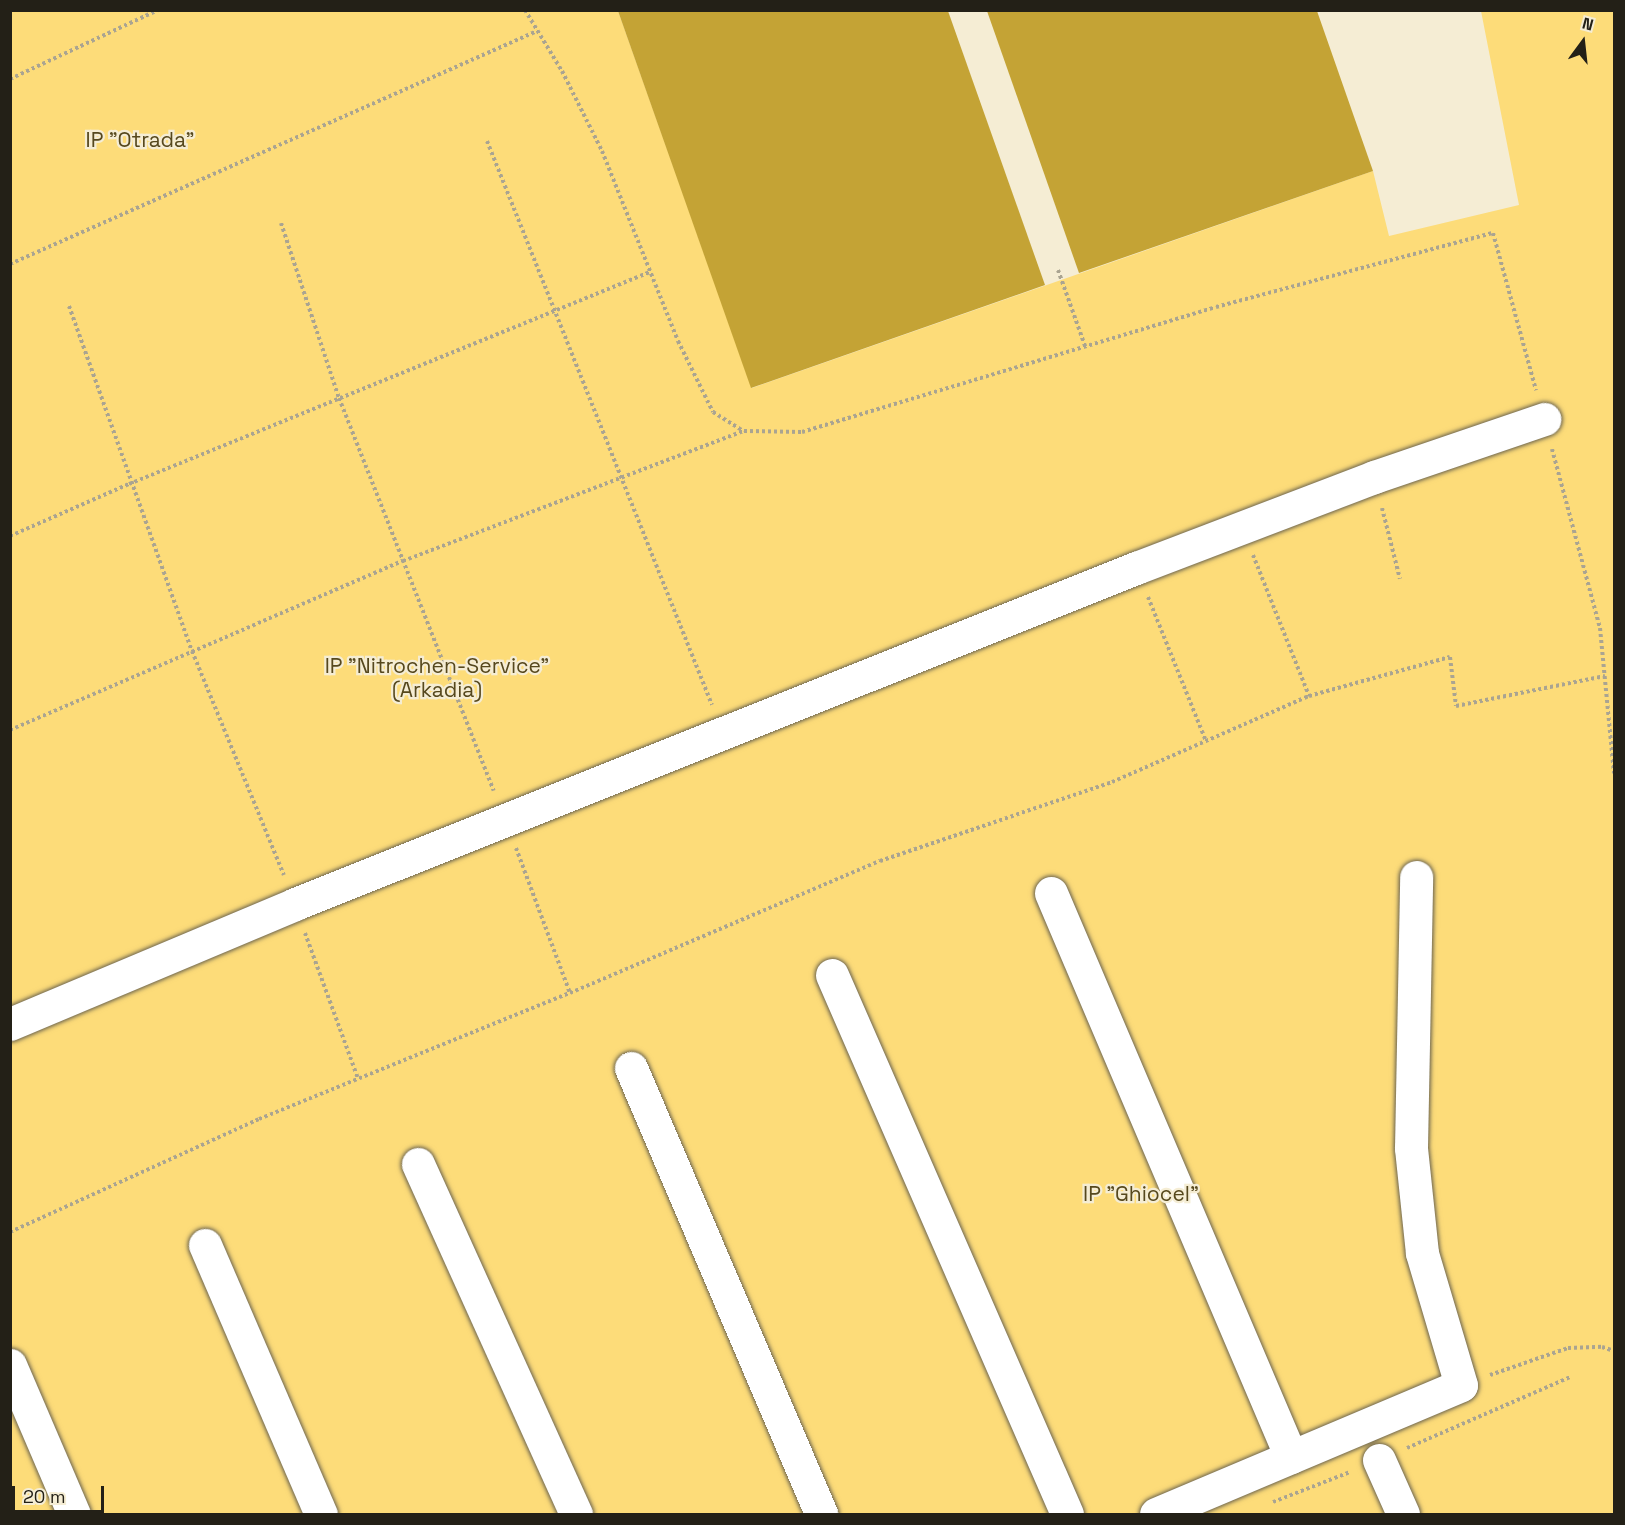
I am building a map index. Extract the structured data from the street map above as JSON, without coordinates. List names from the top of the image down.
{
  "parks": ["IP \"Otrada\"", "IP \"Nitrochen-Service\" (Arkadia)", "IP \"Ghiocel\""],
  "scale_bar": "20 m",
  "north": "top"
}
